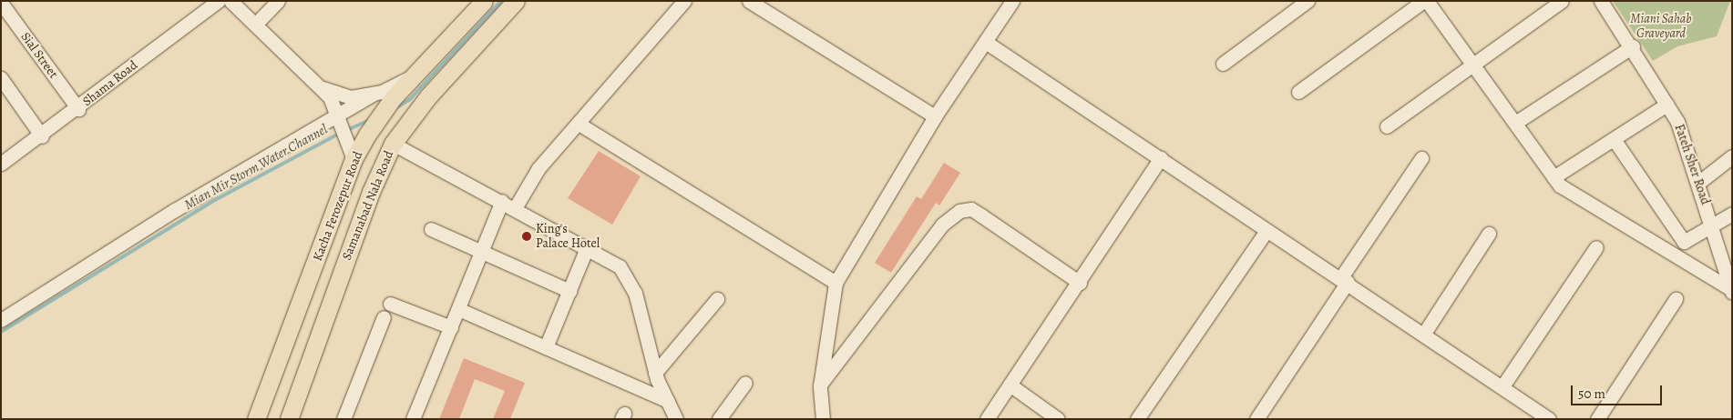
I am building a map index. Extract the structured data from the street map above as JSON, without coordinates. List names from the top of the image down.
{
  "streets": {
    "main road": ["Samanabad Nala Road", "Kacha Ferozepur Road"],
    "street": ["Sial Street", "Shama Road", "Fateh Sher Road"]
  },
  "crossings": [
    ["Sial Street", "Shama Road"]
  ],
  "water": ["Mian Mir Storm Water Channel"],
  "parks": ["Miani Sahab Graveyard"],
  "places": ["King's Palace Hotel"],
  "scale_bar": "50 m"
}
